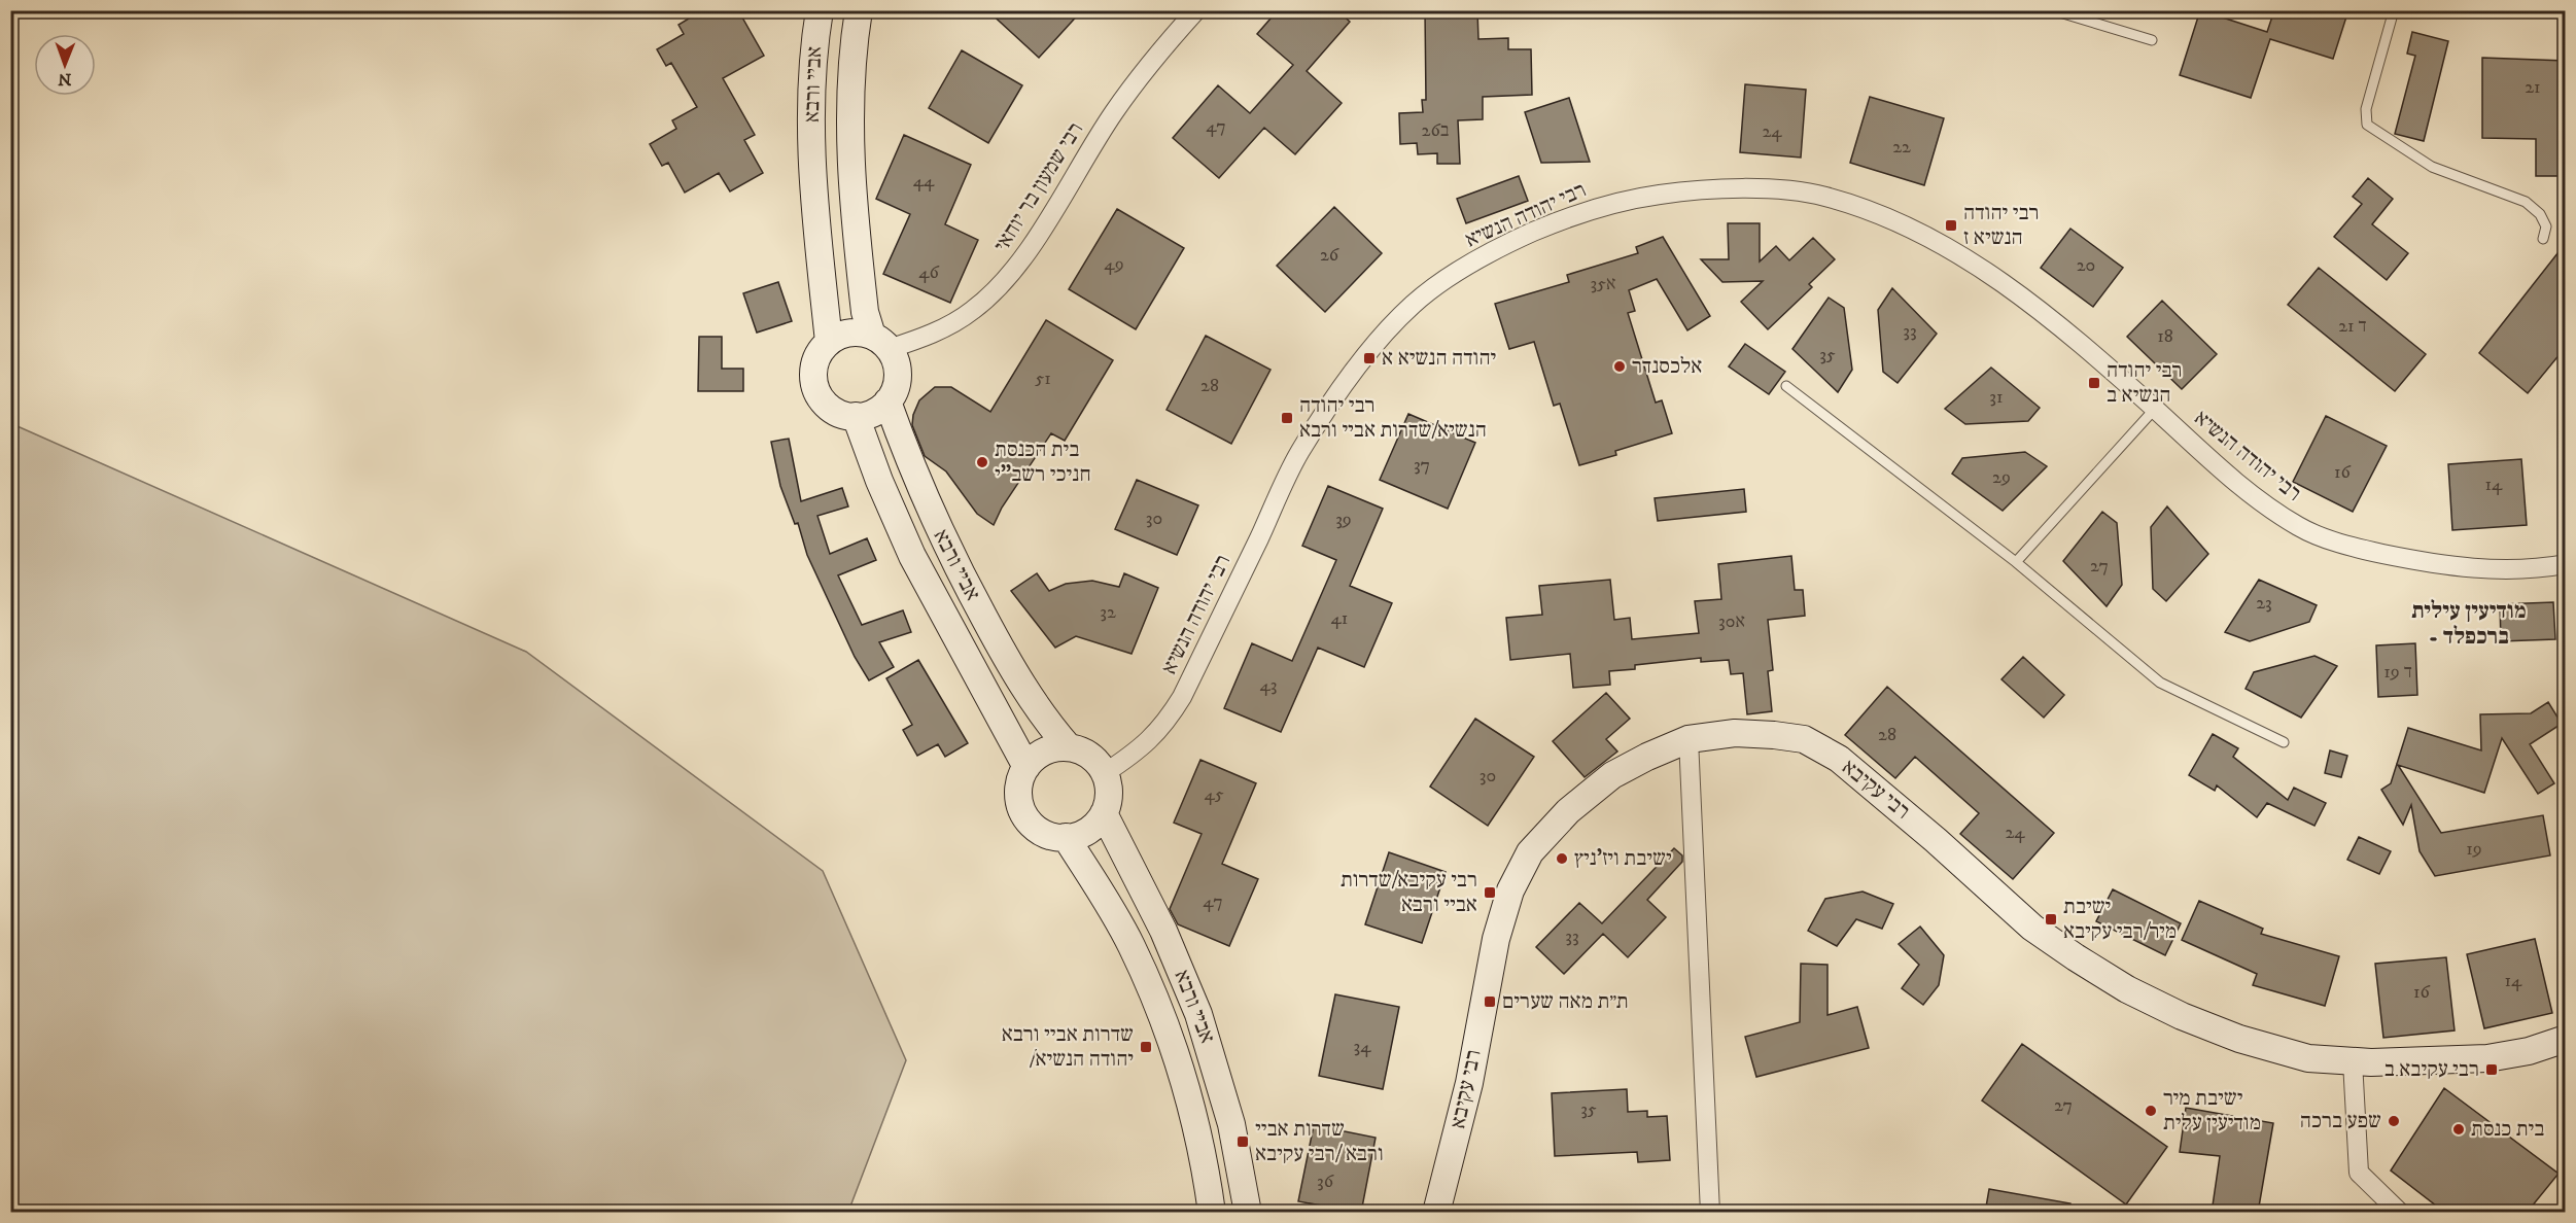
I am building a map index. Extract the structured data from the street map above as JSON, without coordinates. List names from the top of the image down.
{
  "streets": {
    "street": [
      "אביי ורבא",
      "רבי שמעון בר יוחאי",
      "רבי יהודה הנשיא",
      "רבי עקיבא"
    ]
  },
  "crossings": [
    ["אביי ורבא", "רבי שמעון בר יוחאי"],
    ["אביי ורבא", "רבי יהודה הנשיא"]
  ],
  "districts": ["מודיעין עילית - ברכפלד"],
  "places": {
    "transit": [
      "רבי יהודה הנשיא ז",
      "יהודה הנשיא א",
      "רבי יהודה הנשיא ב",
      "רבי יהודה הנשיא/שדרות אביי ורבא",
      "רבי עקיבא/שדרות אביי ורבא",
      "ישיבת מיר/רבי עקיבא",
      "ת״ת מאה שערים",
      "שדרות אביי ורבא /יהודה הנשיא",
      "רבי עקיבא ב",
      "שדרות אביי ורבא /רבי עקיבא"
    ],
    "other": [
      "אלכסנדר",
      "בית הכנסת חניכי רשב\"י",
      "ישיבת ויז'ניץ",
      "ישיבת מיר מודיעין עלית",
      "שפע ברכה",
      "בית כנסת"
    ]
  },
  "house_numbers": [
    "21",
    "47",
    "26ב",
    "24",
    "22",
    "44",
    "26",
    "49",
    "20",
    "46",
    "35א",
    "21 ד",
    "33",
    "18",
    "35",
    "51",
    "28",
    "31",
    "37",
    "16",
    "29",
    "14",
    "30",
    "39",
    "27",
    "23",
    "32",
    "41",
    "30א",
    "19 ד",
    "43",
    "28",
    "30",
    "45",
    "24",
    "19",
    "47",
    "33",
    "14",
    "16",
    "34",
    "27",
    "35",
    "36"
  ],
  "north": "bottom"
}
